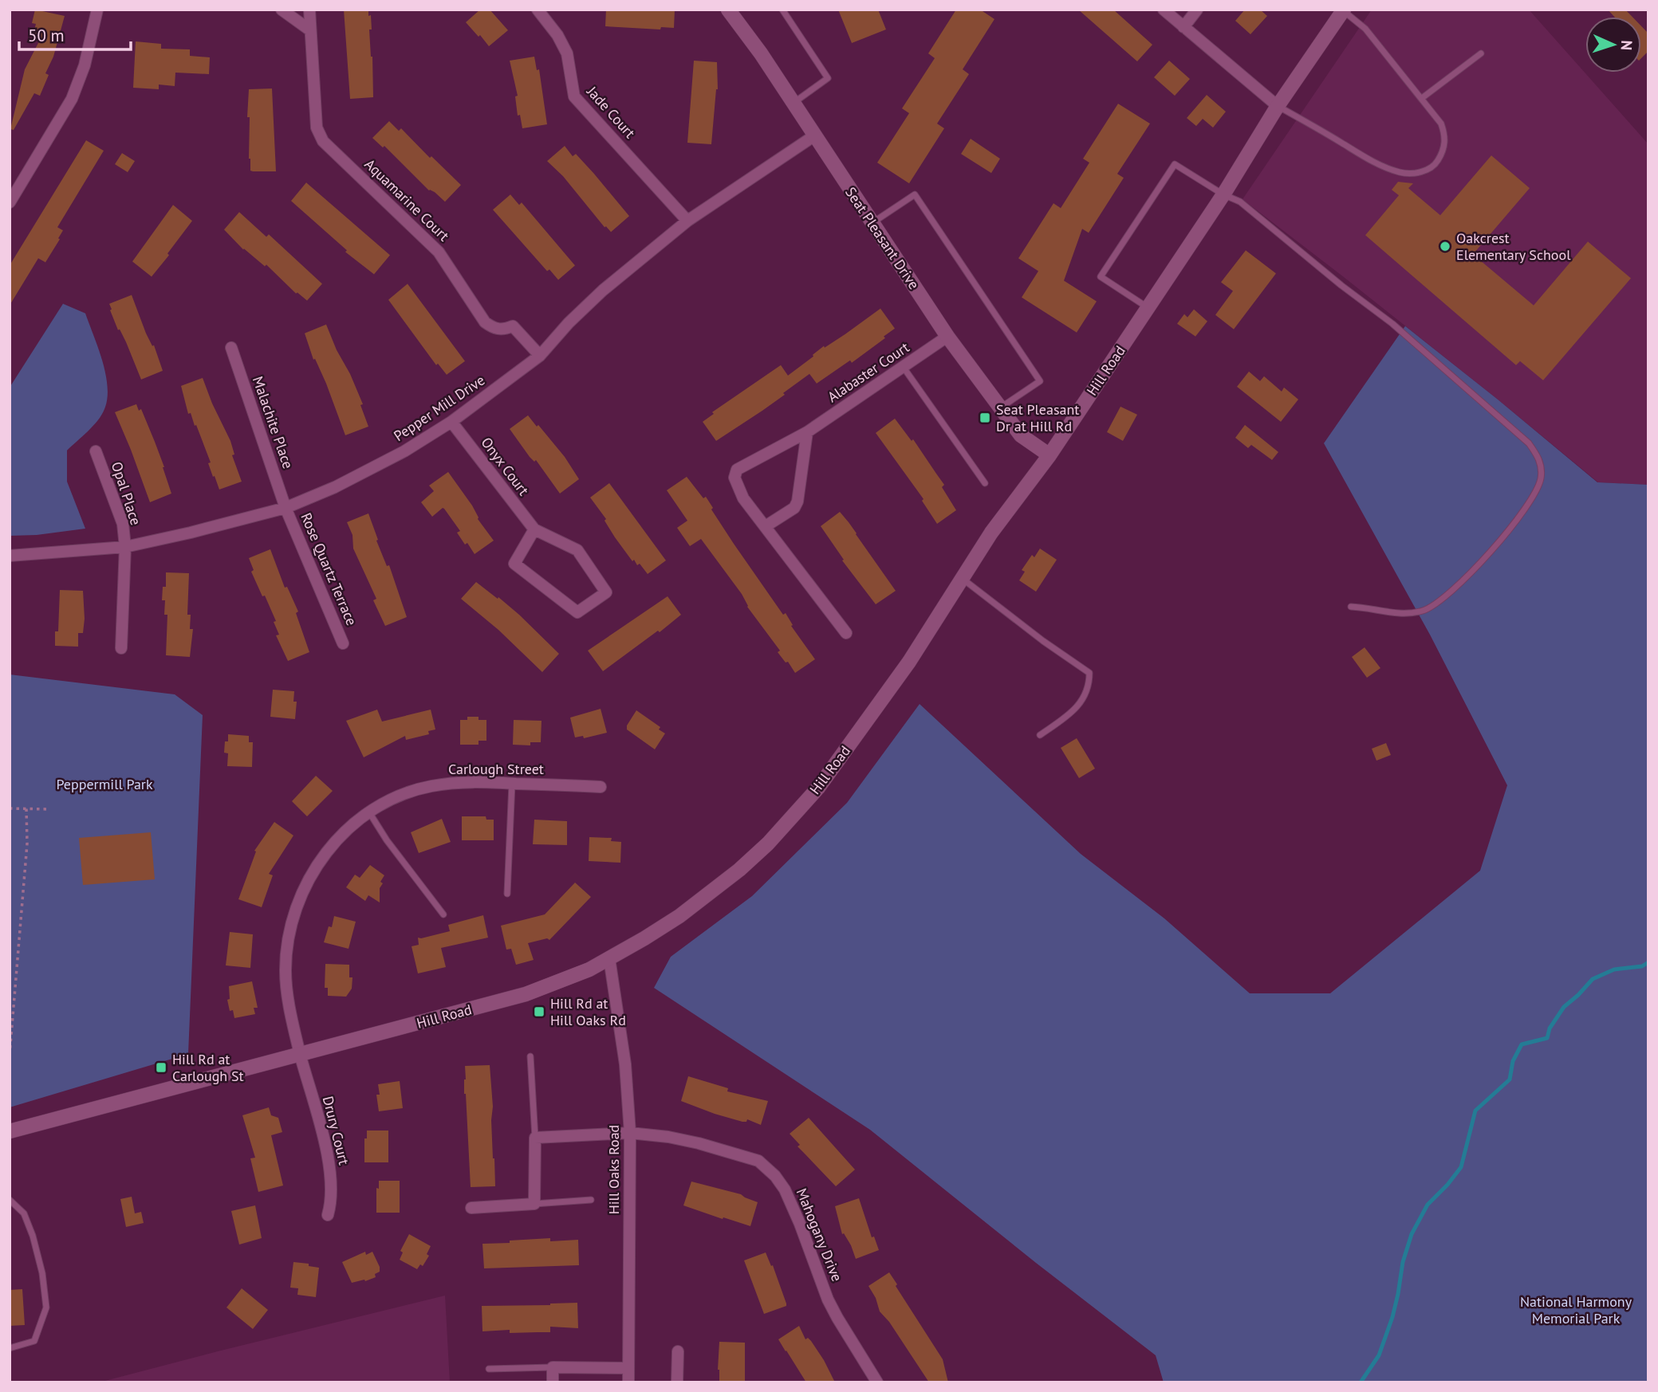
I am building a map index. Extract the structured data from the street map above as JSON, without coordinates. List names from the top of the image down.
{
  "streets": {
    "street": [
      "Jade Court",
      "Aquamarine Court",
      "Seat Pleasant Drive",
      "Hill Road",
      "Alabaster Court",
      "Pepper Mill Drive",
      "Malachite Place",
      "Onyx Court",
      "Opal Place",
      "Rose Quartz Terrace",
      "Carlough Street",
      "Drury Court",
      "Hill Oaks Road",
      "Mahogany Drive"
    ]
  },
  "crossings": [
    ["Jade Court", "Pepper Mill Drive"],
    ["Aquamarine Court", "Pepper Mill Drive"],
    ["Seat Pleasant Drive", "Hill Road"],
    ["Seat Pleasant Drive", "Alabaster Court"],
    ["Seat Pleasant Drive", "Pepper Mill Drive"],
    ["Hill Road", "Carlough Street"],
    ["Hill Road", "Drury Court"],
    ["Hill Road", "Hill Oaks Road"],
    ["Pepper Mill Drive", "Malachite Place"],
    ["Pepper Mill Drive", "Onyx Court"],
    ["Pepper Mill Drive", "Opal Place"],
    ["Pepper Mill Drive", "Rose Quartz Terrace"],
    ["Malachite Place", "Rose Quartz Terrace"],
    ["Carlough Street", "Drury Court"],
    ["Hill Oaks Road", "Mahogany Drive"]
  ],
  "parks": ["Peppermill Park", "National Harmony Memorial Park"],
  "places": {
    "other": ["Oakcrest Elementary School"],
    "transit": ["Seat Pleasant Dr at Hill Rd", "Hill Rd at Hill Oaks Rd", "Hill Rd at Carlough St"]
  },
  "scale_bar": "50 m",
  "north": "right"
}
